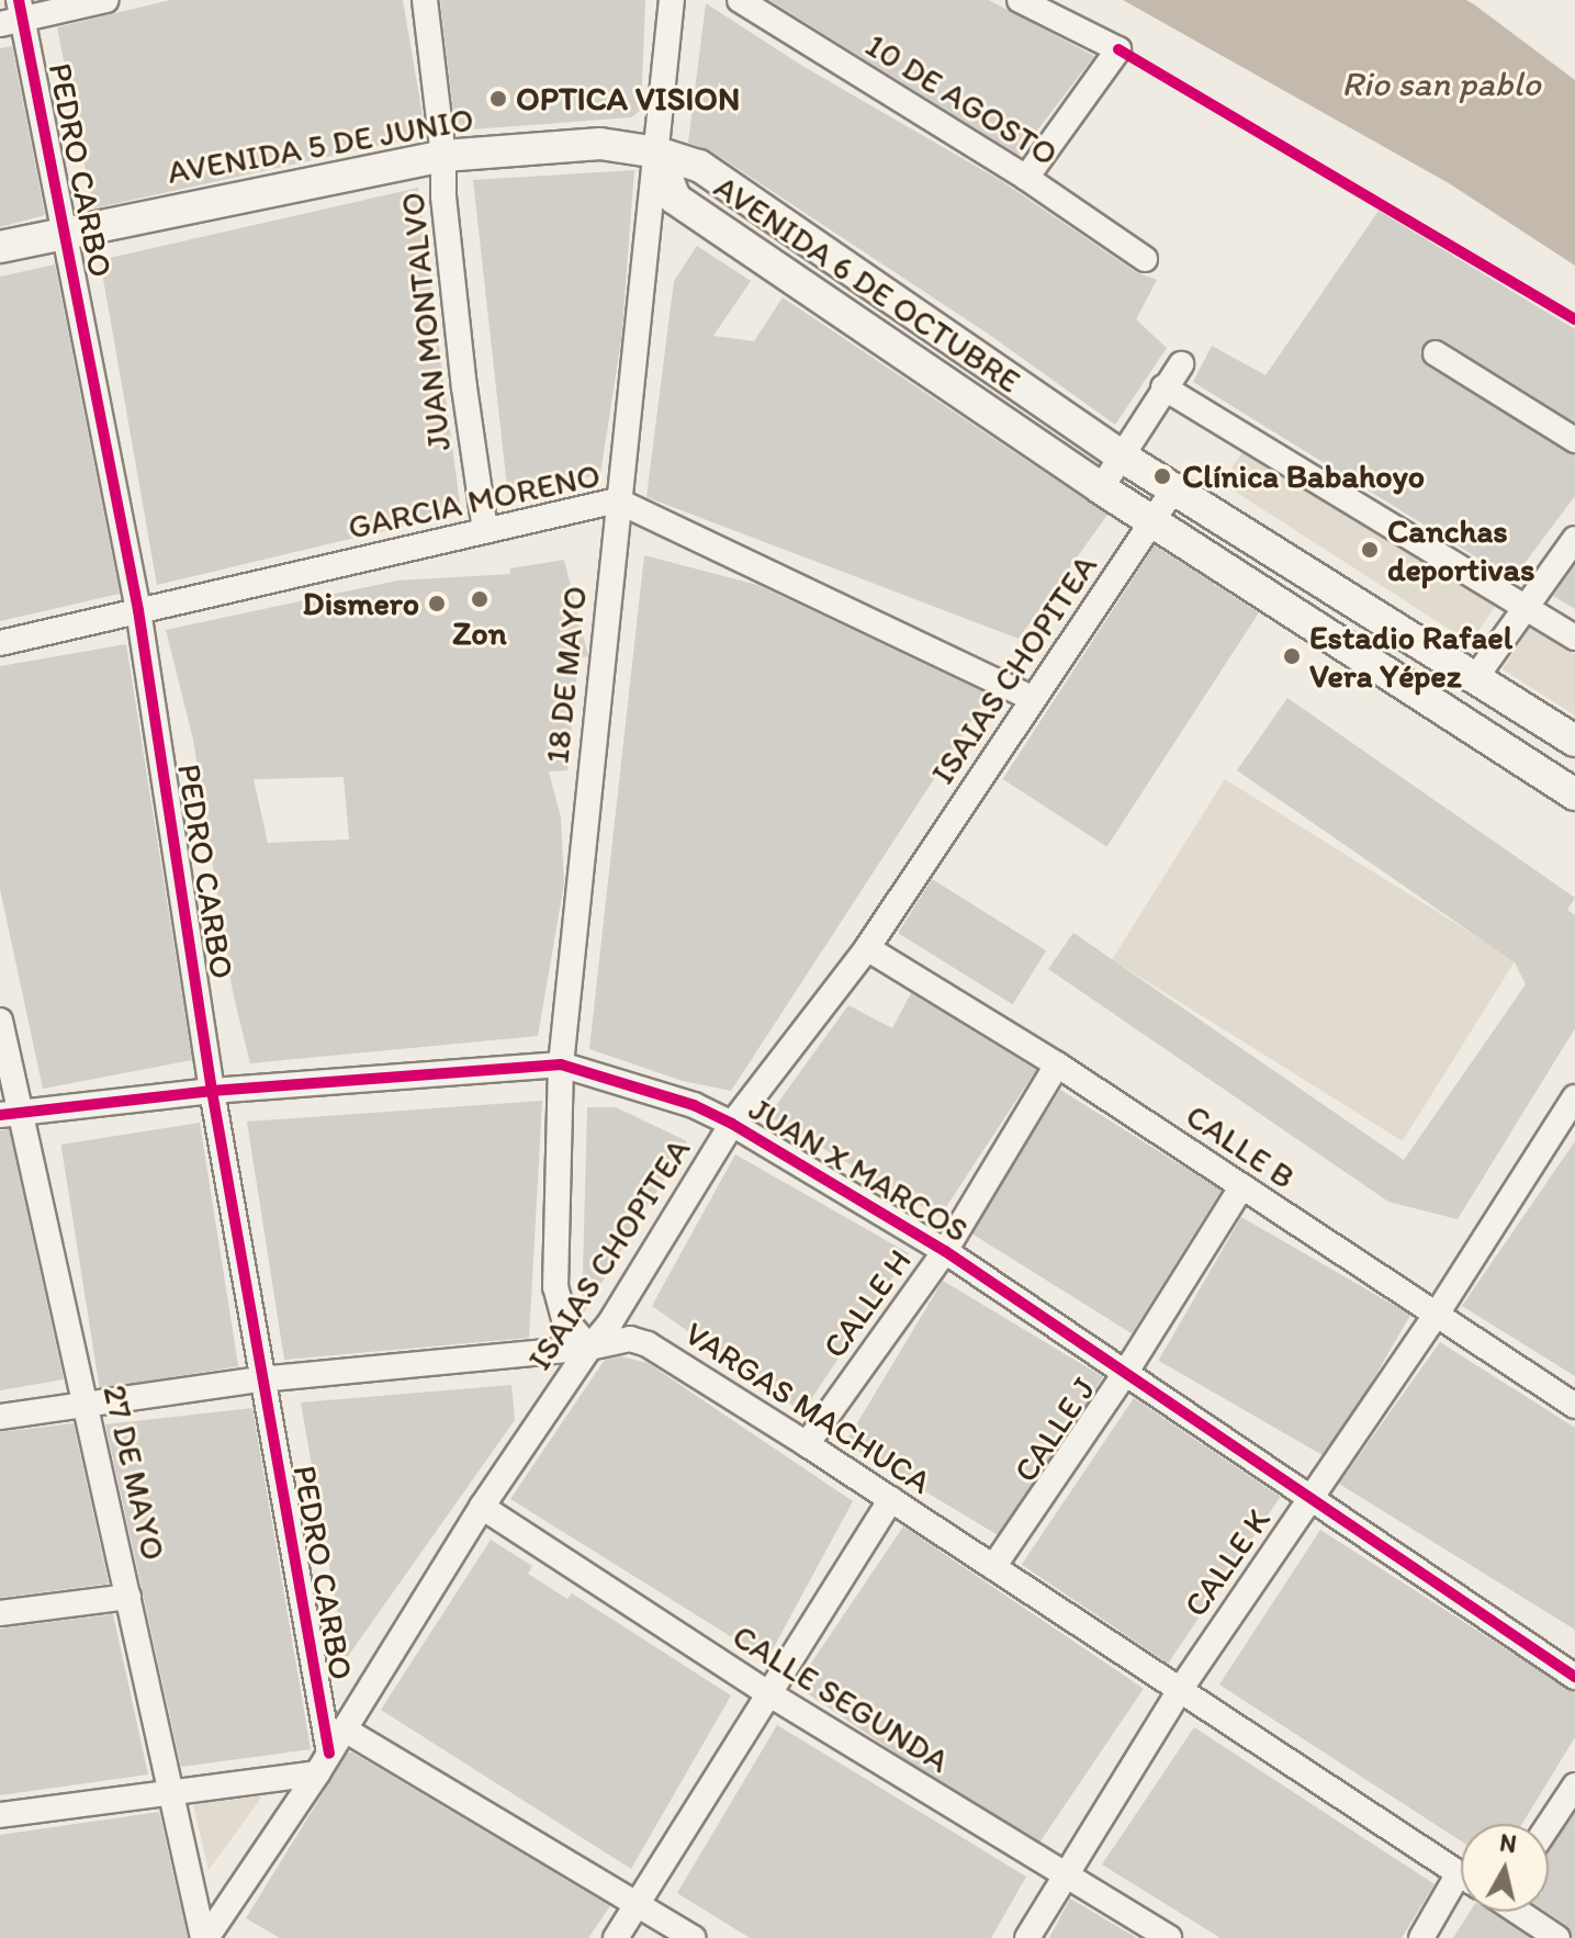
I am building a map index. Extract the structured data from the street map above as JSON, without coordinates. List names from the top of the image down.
{
  "streets": {
    "main road": ["AVENIDA 5 DE JUNIO", "AVENIDA 6 DE OCTUBRE"],
    "street": [
      "10 DE AGOSTO",
      "PEDRO CARBO",
      "JUAN MONTALVO",
      "GARCIA MORENO",
      "ISAIAS CHOPITEA",
      "18 DE MAYO",
      "CALLE B",
      "JUAN X MARCOS",
      "CALLE H",
      "VARGAS MACHUCA",
      "CALLE J",
      "27 DE MAYO",
      "CALLE K",
      "CALLE SEGUNDA"
    ]
  },
  "crossings": [
    ["AVENIDA 5 DE JUNIO", "PEDRO CARBO"],
    ["AVENIDA 5 DE JUNIO", "AVENIDA 6 DE OCTUBRE"],
    ["AVENIDA 5 DE JUNIO", "JUAN MONTALVO"],
    ["AVENIDA 5 DE JUNIO", "18 DE MAYO"],
    ["PEDRO CARBO", "GARCIA MORENO"],
    ["PEDRO CARBO", "ISAIAS CHOPITEA"],
    ["PEDRO CARBO", "JUAN X MARCOS"],
    ["PEDRO CARBO", "VARGAS MACHUCA"],
    ["AVENIDA 6 DE OCTUBRE", "ISAIAS CHOPITEA"],
    ["AVENIDA 6 DE OCTUBRE", "18 DE MAYO"],
    ["JUAN MONTALVO", "GARCIA MORENO"],
    ["GARCIA MORENO", "ISAIAS CHOPITEA"],
    ["GARCIA MORENO", "18 DE MAYO"],
    ["ISAIAS CHOPITEA", "18 DE MAYO"],
    ["ISAIAS CHOPITEA", "CALLE B"],
    ["ISAIAS CHOPITEA", "JUAN X MARCOS"],
    ["ISAIAS CHOPITEA", "VARGAS MACHUCA"],
    ["ISAIAS CHOPITEA", "27 DE MAYO"],
    ["ISAIAS CHOPITEA", "CALLE SEGUNDA"],
    ["18 DE MAYO", "JUAN X MARCOS"],
    ["18 DE MAYO", "VARGAS MACHUCA"],
    ["CALLE B", "CALLE H"],
    ["CALLE B", "CALLE J"],
    ["CALLE B", "CALLE K"],
    ["JUAN X MARCOS", "CALLE H"],
    ["JUAN X MARCOS", "CALLE J"],
    ["JUAN X MARCOS", "27 DE MAYO"],
    ["JUAN X MARCOS", "CALLE K"],
    ["CALLE H", "VARGAS MACHUCA"],
    ["VARGAS MACHUCA", "CALLE J"],
    ["VARGAS MACHUCA", "27 DE MAYO"],
    ["VARGAS MACHUCA", "CALLE K"],
    ["CALLE K", "CALLE SEGUNDA"]
  ],
  "water": ["Rio san pablo"],
  "places": [
    "OPTICA VISION",
    "Clínica Babahoyo",
    "Canchas deportivas",
    "Zon",
    "Dismero",
    "Estadio Rafael Vera Yépez"
  ],
  "north": "top"
}
